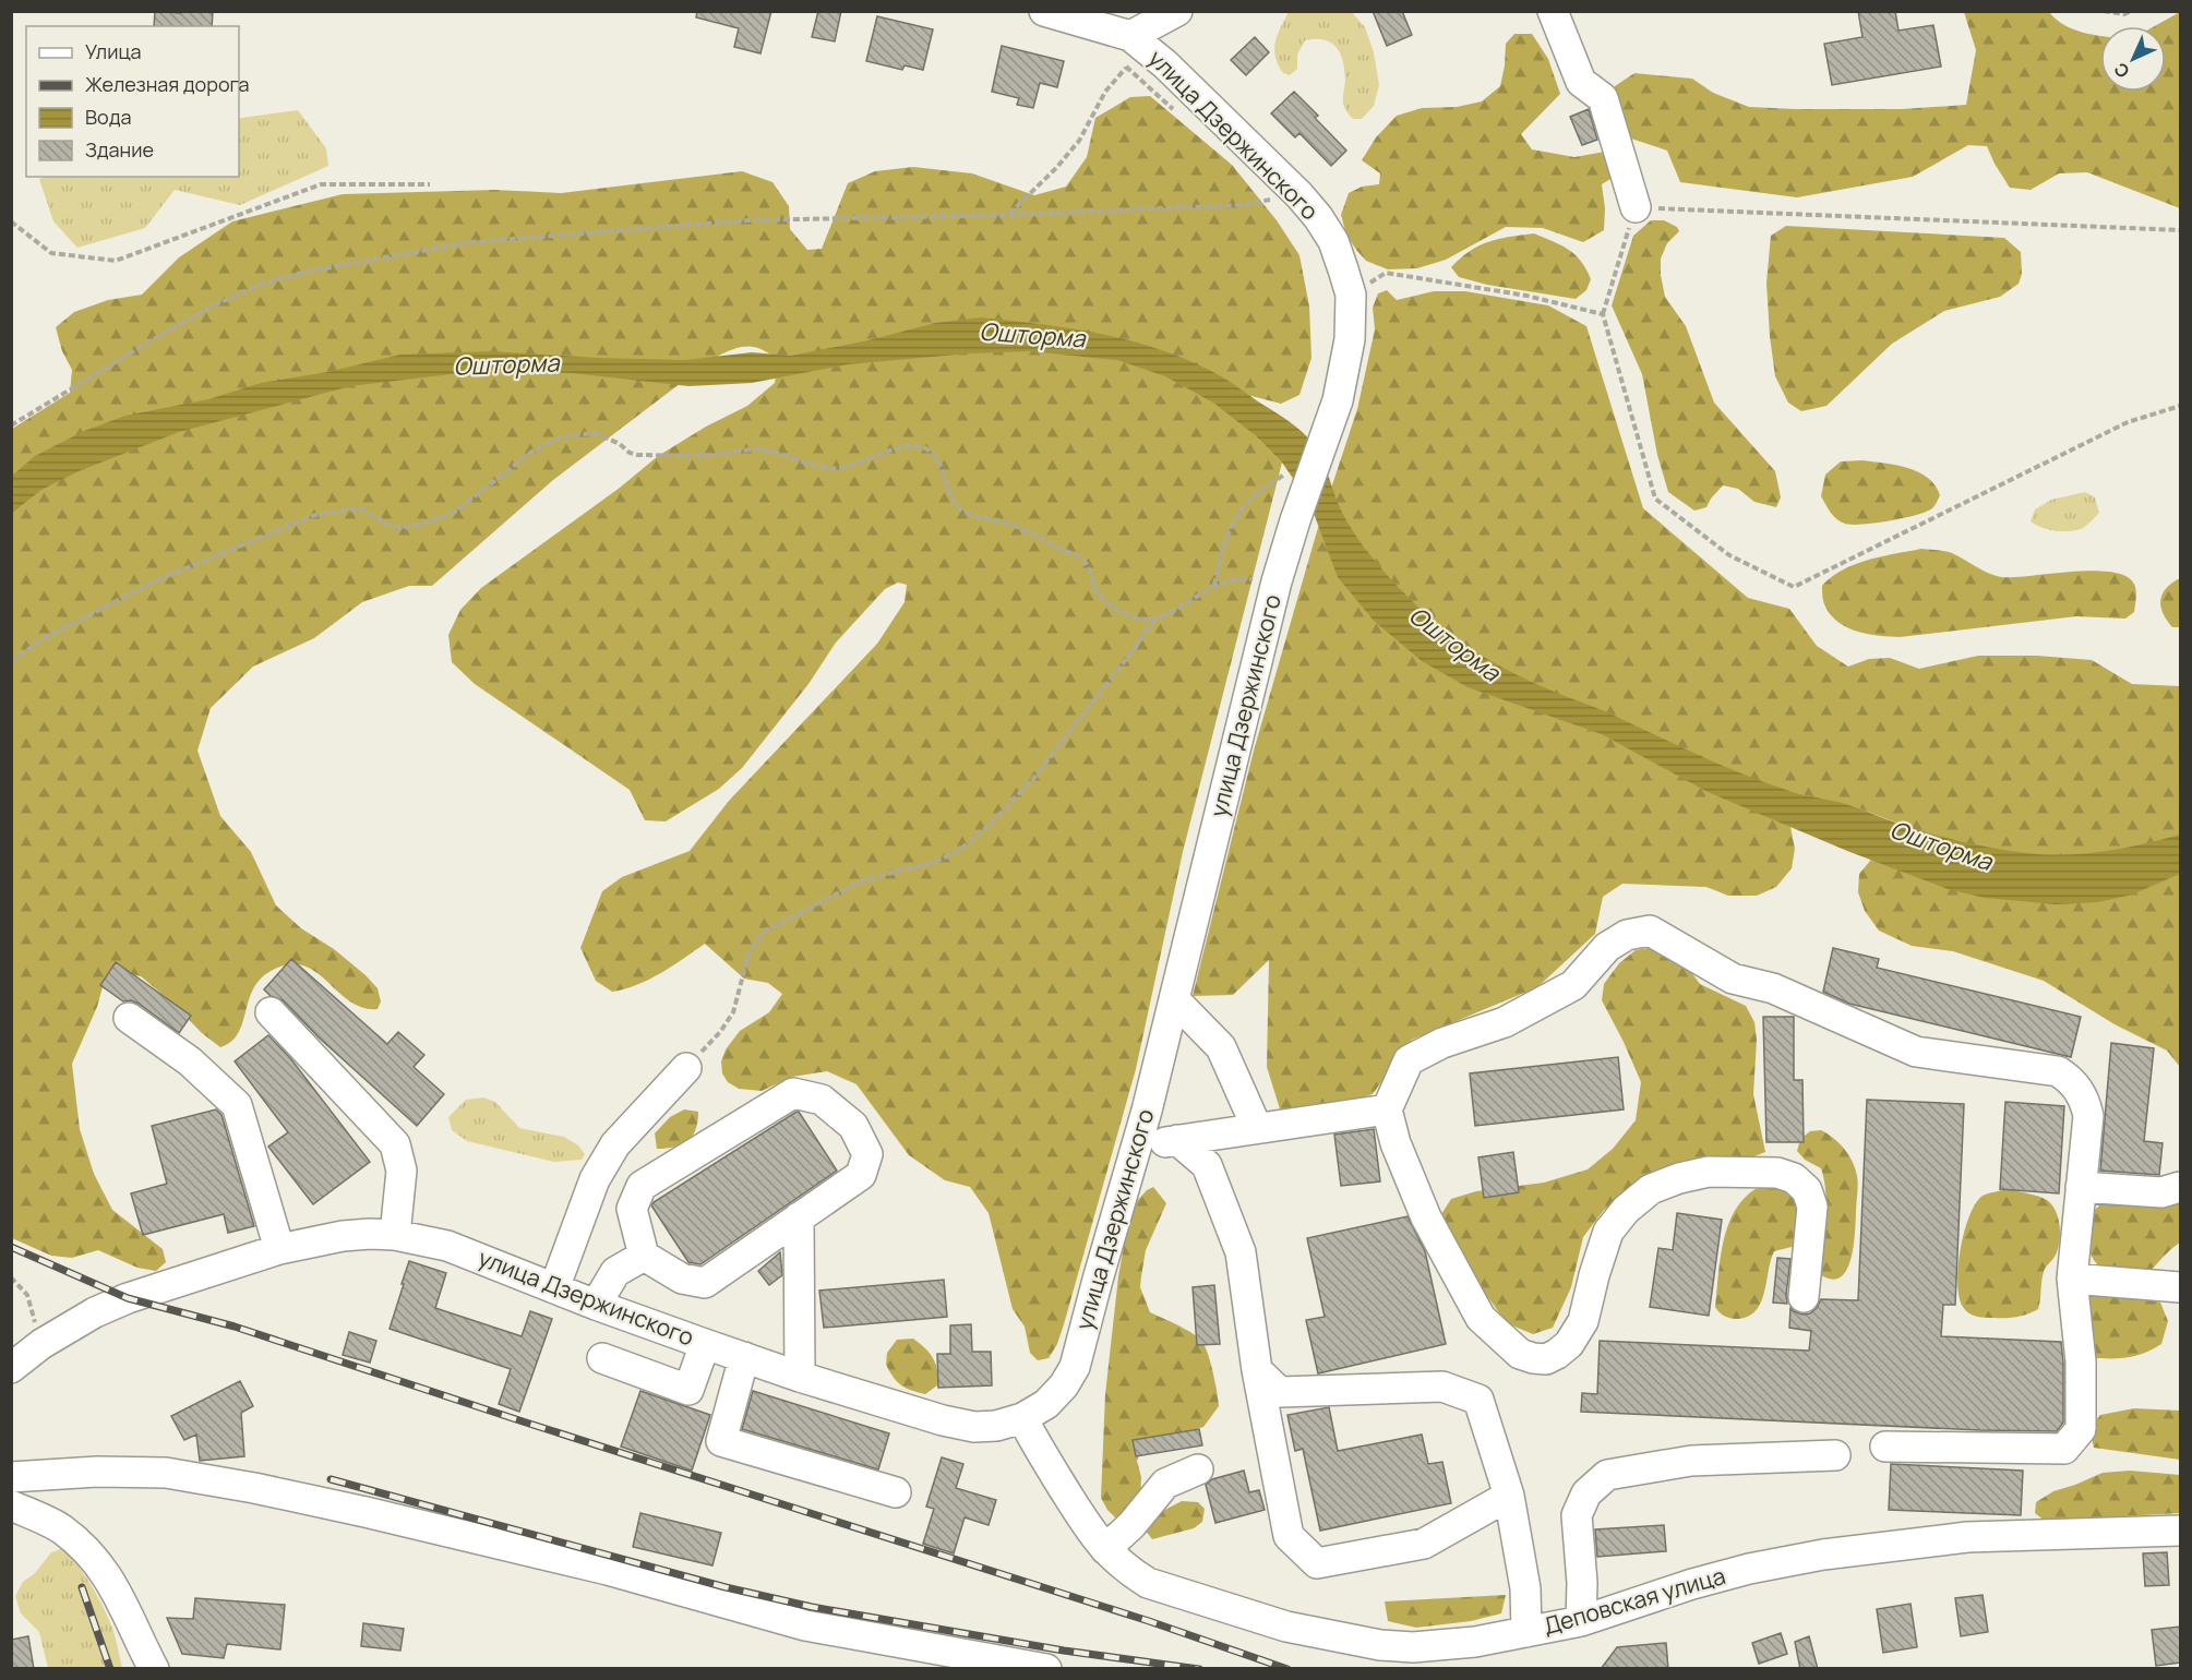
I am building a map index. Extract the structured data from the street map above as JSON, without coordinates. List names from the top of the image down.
{
  "streets": {
    "street": ["улица Дзержинского", "Деповская улица"]
  },
  "crossings": [
    ["улица Дзержинского", "Деповская улица"]
  ],
  "water": ["Ошторма"],
  "legend": [
    "Улица",
    "Железная дорога",
    "Вода",
    "Здание"
  ],
  "north": "bottom left"
}
